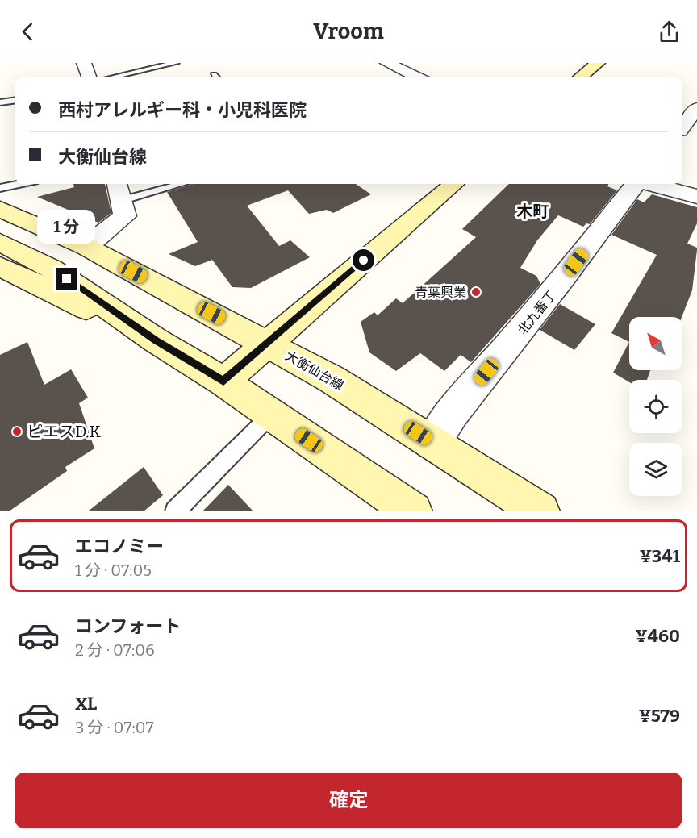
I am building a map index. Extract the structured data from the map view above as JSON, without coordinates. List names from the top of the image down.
{
  "streets": {
    "main road": ["大衡仙台線"],
    "street": ["北九番丁"]
  },
  "crossings": [
    ["北九番丁", "大衡仙台線"]
  ],
  "districts": ["木町"],
  "places": ["青葉興業", "ピエスD.K"],
  "north": "top left",
  "page": {
    "header": "Vroom",
    "banner": ["西村アレルギー科・小児科医院", "大衡仙台線"],
    "bubble": "1 分",
    "list": [
      {
        "name": "エコノミー",
        "note": "1 分 · 07:05",
        "value": "¥341"
      },
      {
        "name": "コンフォート",
        "note": "2 分 · 07:06",
        "value": "¥460"
      },
      {
        "name": "XL",
        "note": "3 分 · 07:07",
        "value": "¥579"
      }
    ],
    "buttons": "確定"
  }
}
